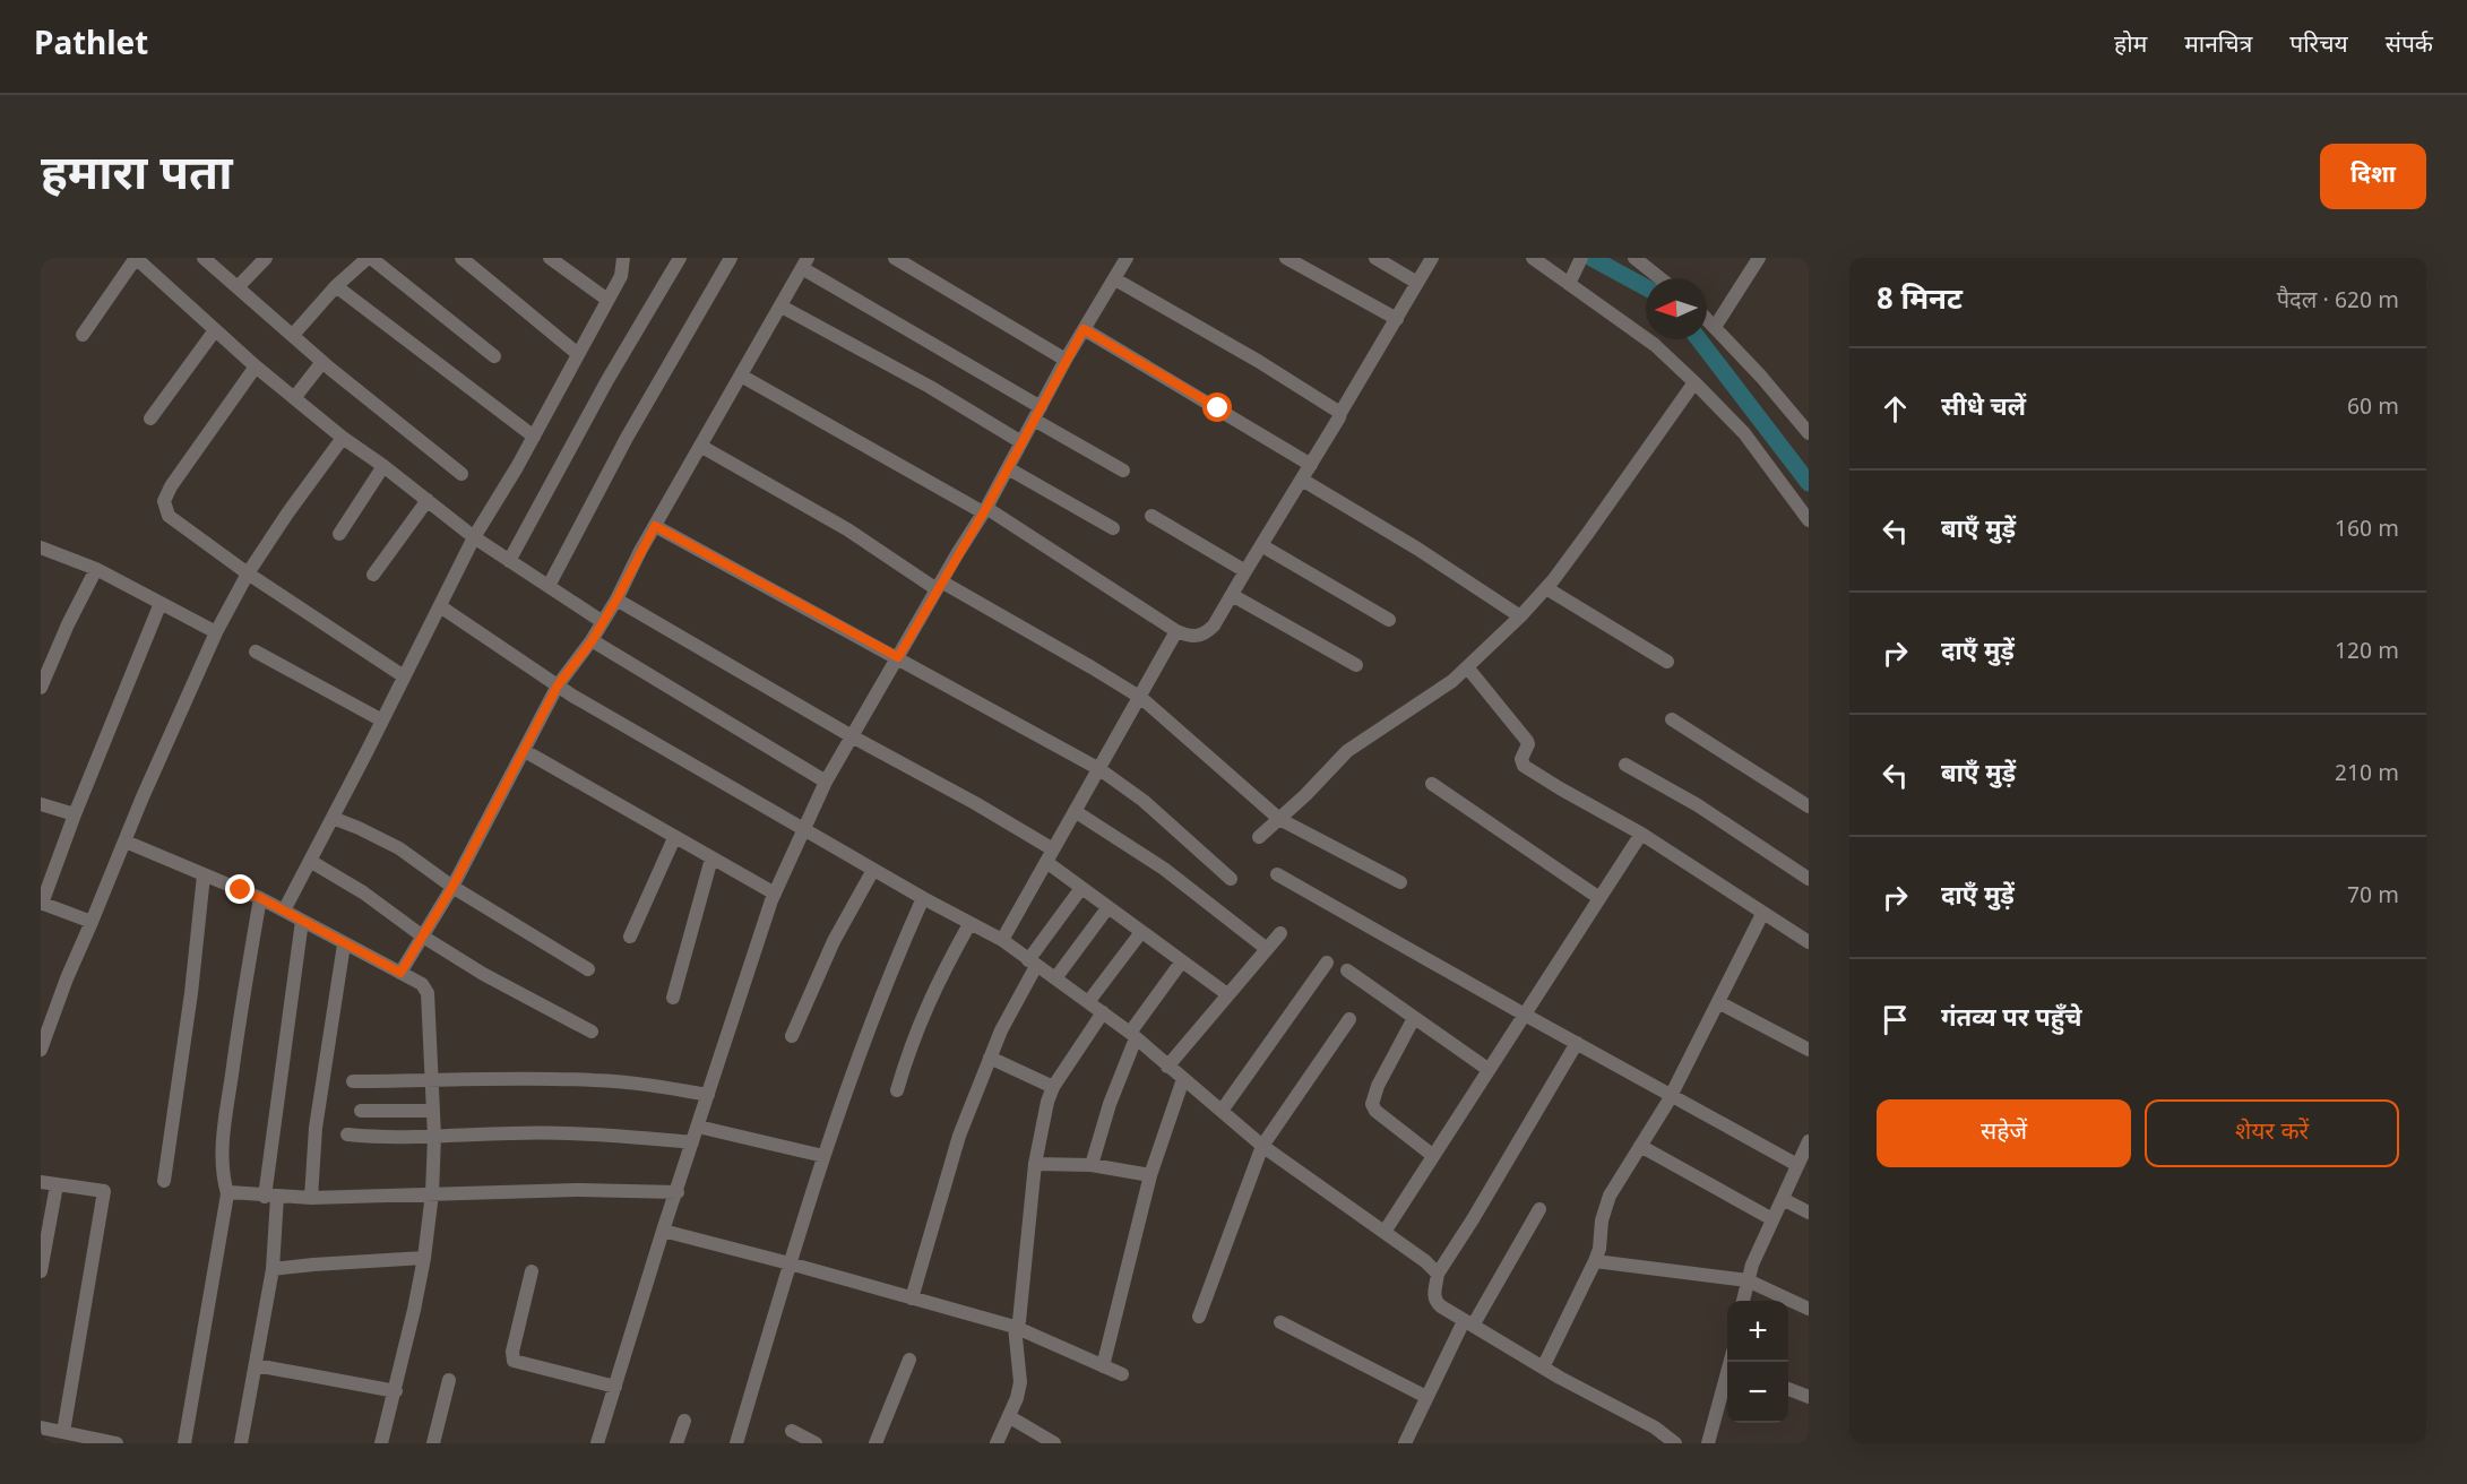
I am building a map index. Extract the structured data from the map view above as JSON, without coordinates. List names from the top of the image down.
{
  "north": "left",
  "page": {
    "header": "Pathlet",
    "nav": [
      "होम",
      "मानचित्र",
      "परिचय",
      "संपर्क"
    ],
    "buttons": [
      "दिशा",
      ["सहेजें", "शेयर करें"]
    ],
    "title": "हमारा पता",
    "heading": ["8 मिनट", "पैदल · 620 m"],
    "list": [
      ["सीधे चलें", "60 m"],
      ["बाएँ मुड़ें", "160 m"],
      ["दाएँ मुड़ें", "120 m"],
      ["बाएँ मुड़ें", "210 m"],
      ["दाएँ मुड़ें", "70 m"],
      "गंतव्य पर पहुँचे"
    ],
    "map_buttons": ["+", "−"]
  }
}
